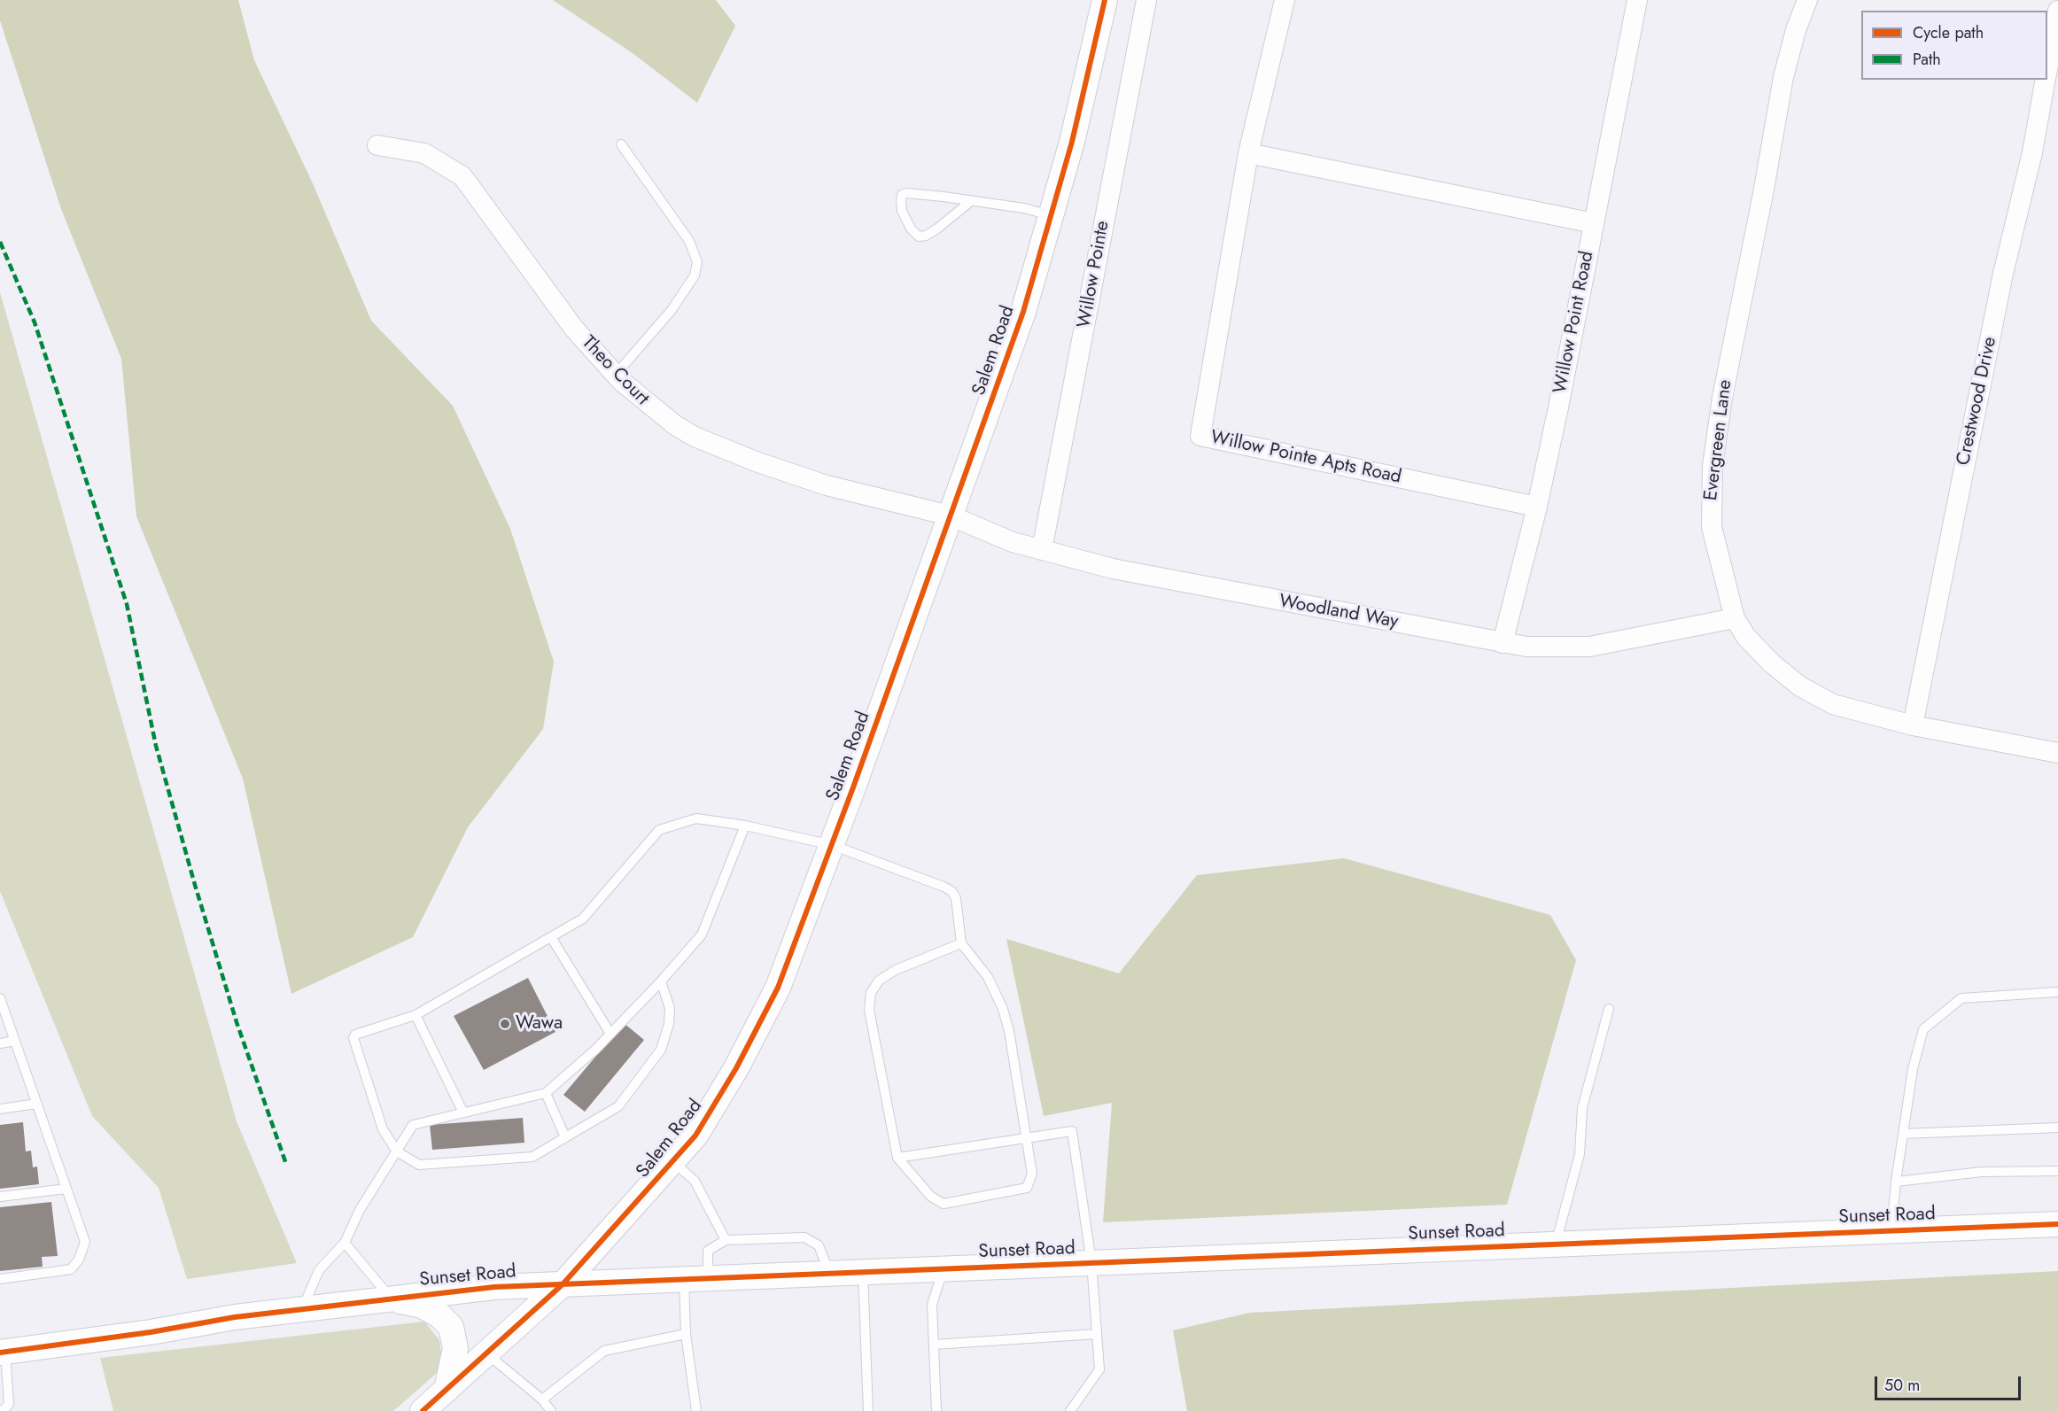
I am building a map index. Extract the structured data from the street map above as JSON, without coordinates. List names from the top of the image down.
{
  "streets": {
    "street": [
      "Willow Pointe",
      "Willow Point Road",
      "Salem Road",
      "Theo Court",
      "Crestwood Drive",
      "Evergreen Lane",
      "Willow Pointe Apts Road",
      "Woodland Way",
      "Sunset Road"
    ]
  },
  "crossings": [
    ["Willow Pointe", "Woodland Way"],
    ["Willow Point Road", "Willow Pointe Apts Road"],
    ["Willow Point Road", "Woodland Way"],
    ["Salem Road", "Theo Court"],
    ["Salem Road", "Woodland Way"],
    ["Salem Road", "Sunset Road"],
    ["Theo Court", "Woodland Way"],
    ["Crestwood Drive", "Evergreen Lane"],
    ["Evergreen Lane", "Woodland Way"]
  ],
  "places": ["Wawa"],
  "legend": ["Cycle path", "Path"],
  "scale_bar": "50 m"
}
